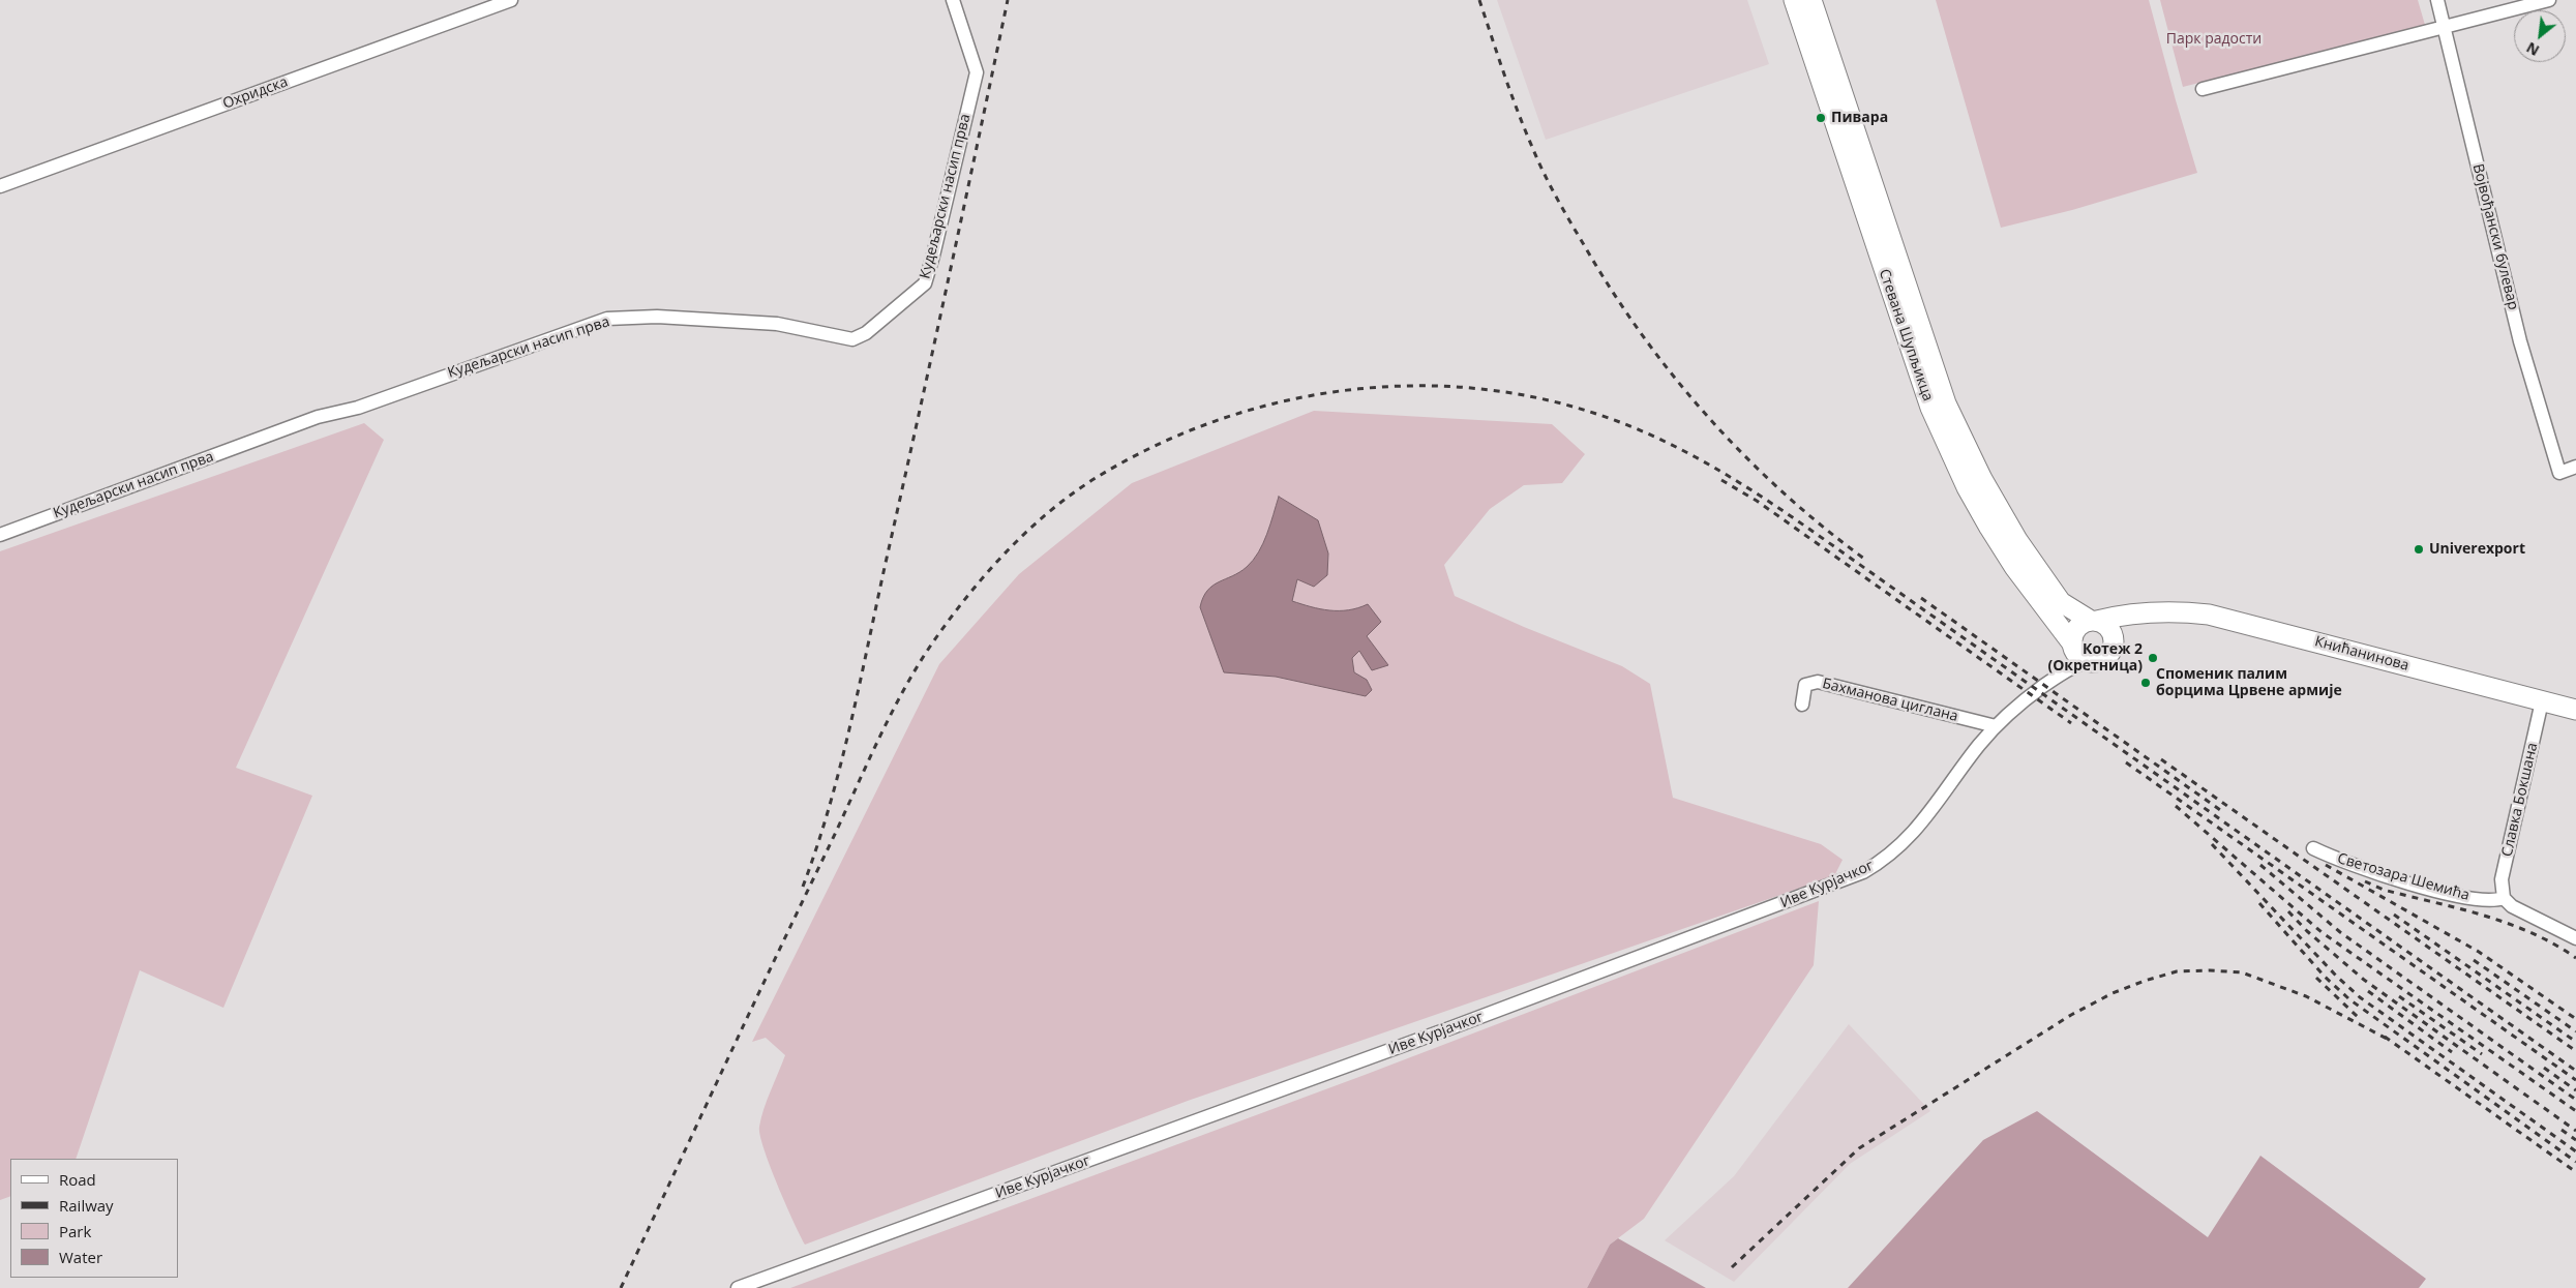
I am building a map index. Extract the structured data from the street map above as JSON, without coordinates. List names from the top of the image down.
{
  "streets": {
    "main road": ["Стевана Шупљикца", "Книћанинова"],
    "street": [
      "Охридска",
      "Кудељарски насип прва",
      "Војвођански булевар",
      "Бахманова циглана",
      "Славка Бокшана",
      "Светозара Шемића",
      "Иве Курјачког"
    ]
  },
  "crossings": [
    ["Стевана Шупљикца", "Книћанинова"],
    ["Стевана Шупљикца", "Иве Курјачког"],
    ["Книћанинова", "Славка Бокшана"],
    ["Книћанинова", "Иве Курјачког"],
    ["Бахманова циглана", "Иве Курјачког"],
    ["Славка Бокшана", "Светозара Шемића"]
  ],
  "parks": ["Парк радости"],
  "places": [
    "Пивара",
    "Univerexport",
    "Котеж 2 (Окретница)",
    "Споменик палим борцима Црвене армије"
  ],
  "legend": [
    "Road",
    "Railway",
    "Park",
    "Water"
  ],
  "north": "bottom left"
}
